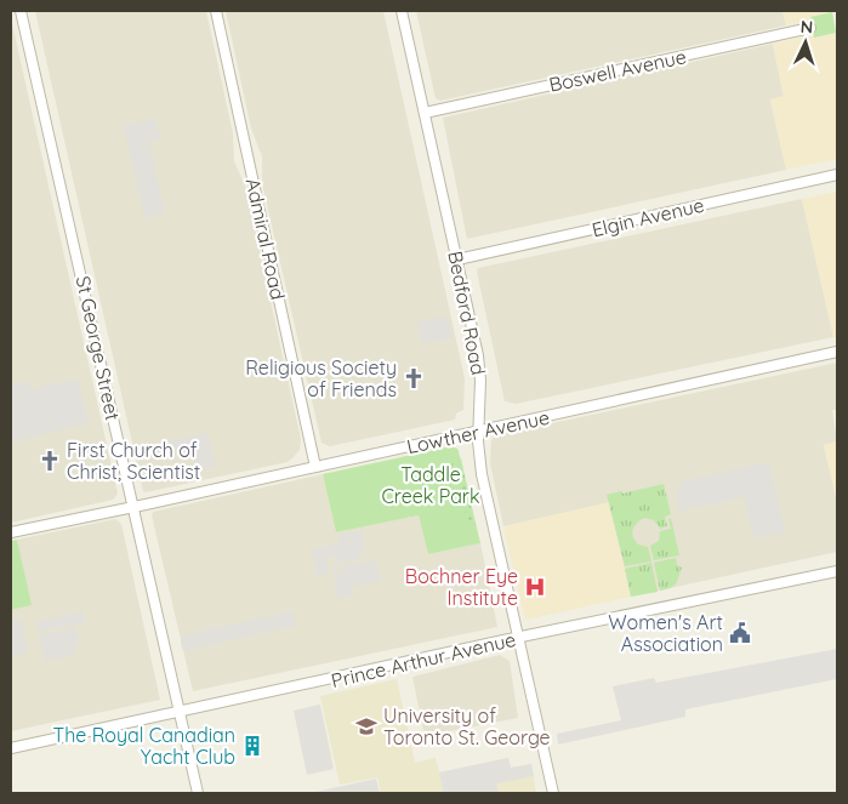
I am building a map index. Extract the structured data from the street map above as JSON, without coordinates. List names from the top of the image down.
{
  "streets": {
    "street": [
      "Boswell Avenue",
      "Elgin Avenue",
      "Admiral Road",
      "Bedford Road",
      "St George Street",
      "Lowther Avenue",
      "Prince Arthur Avenue"
    ]
  },
  "crossings": [
    ["Boswell Avenue", "Bedford Road"],
    ["Elgin Avenue", "Bedford Road"],
    ["Admiral Road", "Lowther Avenue"],
    ["Bedford Road", "Lowther Avenue"],
    ["Bedford Road", "Prince Arthur Avenue"],
    ["St George Street", "Lowther Avenue"],
    ["St George Street", "Prince Arthur Avenue"]
  ],
  "parks": ["Taddle Creek Park"],
  "places": {
    "church": ["Religious Society of Friends", "First Church of Christ, Scientist"],
    "hospital": ["Bochner Eye Institute"],
    "public building": ["Women's Art Association"],
    "school or university": ["University of Toronto St. George"],
    "building": ["The Royal Canadian Yacht Club"]
  },
  "north": "top"
}
